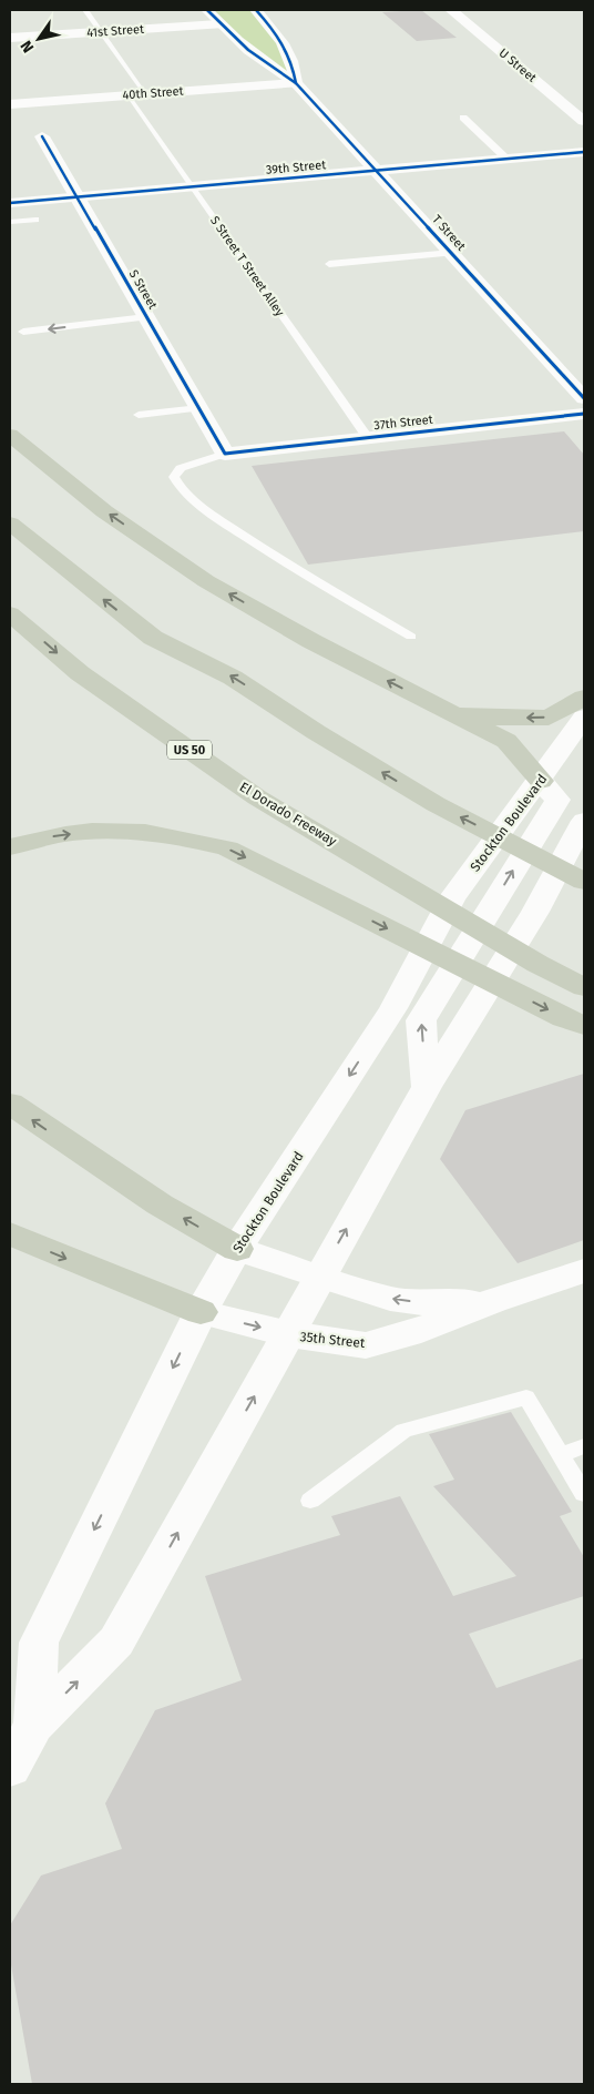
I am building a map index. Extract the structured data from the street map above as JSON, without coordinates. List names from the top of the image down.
{
  "streets": {
    "highway": ["US 50", "El Dorado Freeway"],
    "street": [
      "41st Street",
      "U Street",
      "40th Street",
      "39th Street",
      "T Street",
      "S Street",
      "37th Street",
      "Stockton Boulevard",
      "35th Street"
    ],
    "lane": ["S Street T Street Alley"]
  },
  "crossings": [
    ["41st Street", "T Street"],
    ["40th Street", "T Street"],
    ["40th Street", "S Street T Street Alley"],
    ["39th Street", "T Street"],
    ["39th Street", "S Street T Street Alley"],
    ["39th Street", "S Street"],
    ["S Street T Street Alley", "37th Street"],
    ["S Street", "37th Street"],
    ["Stockton Boulevard", "35th Street"]
  ],
  "north": "bottom left"
}
